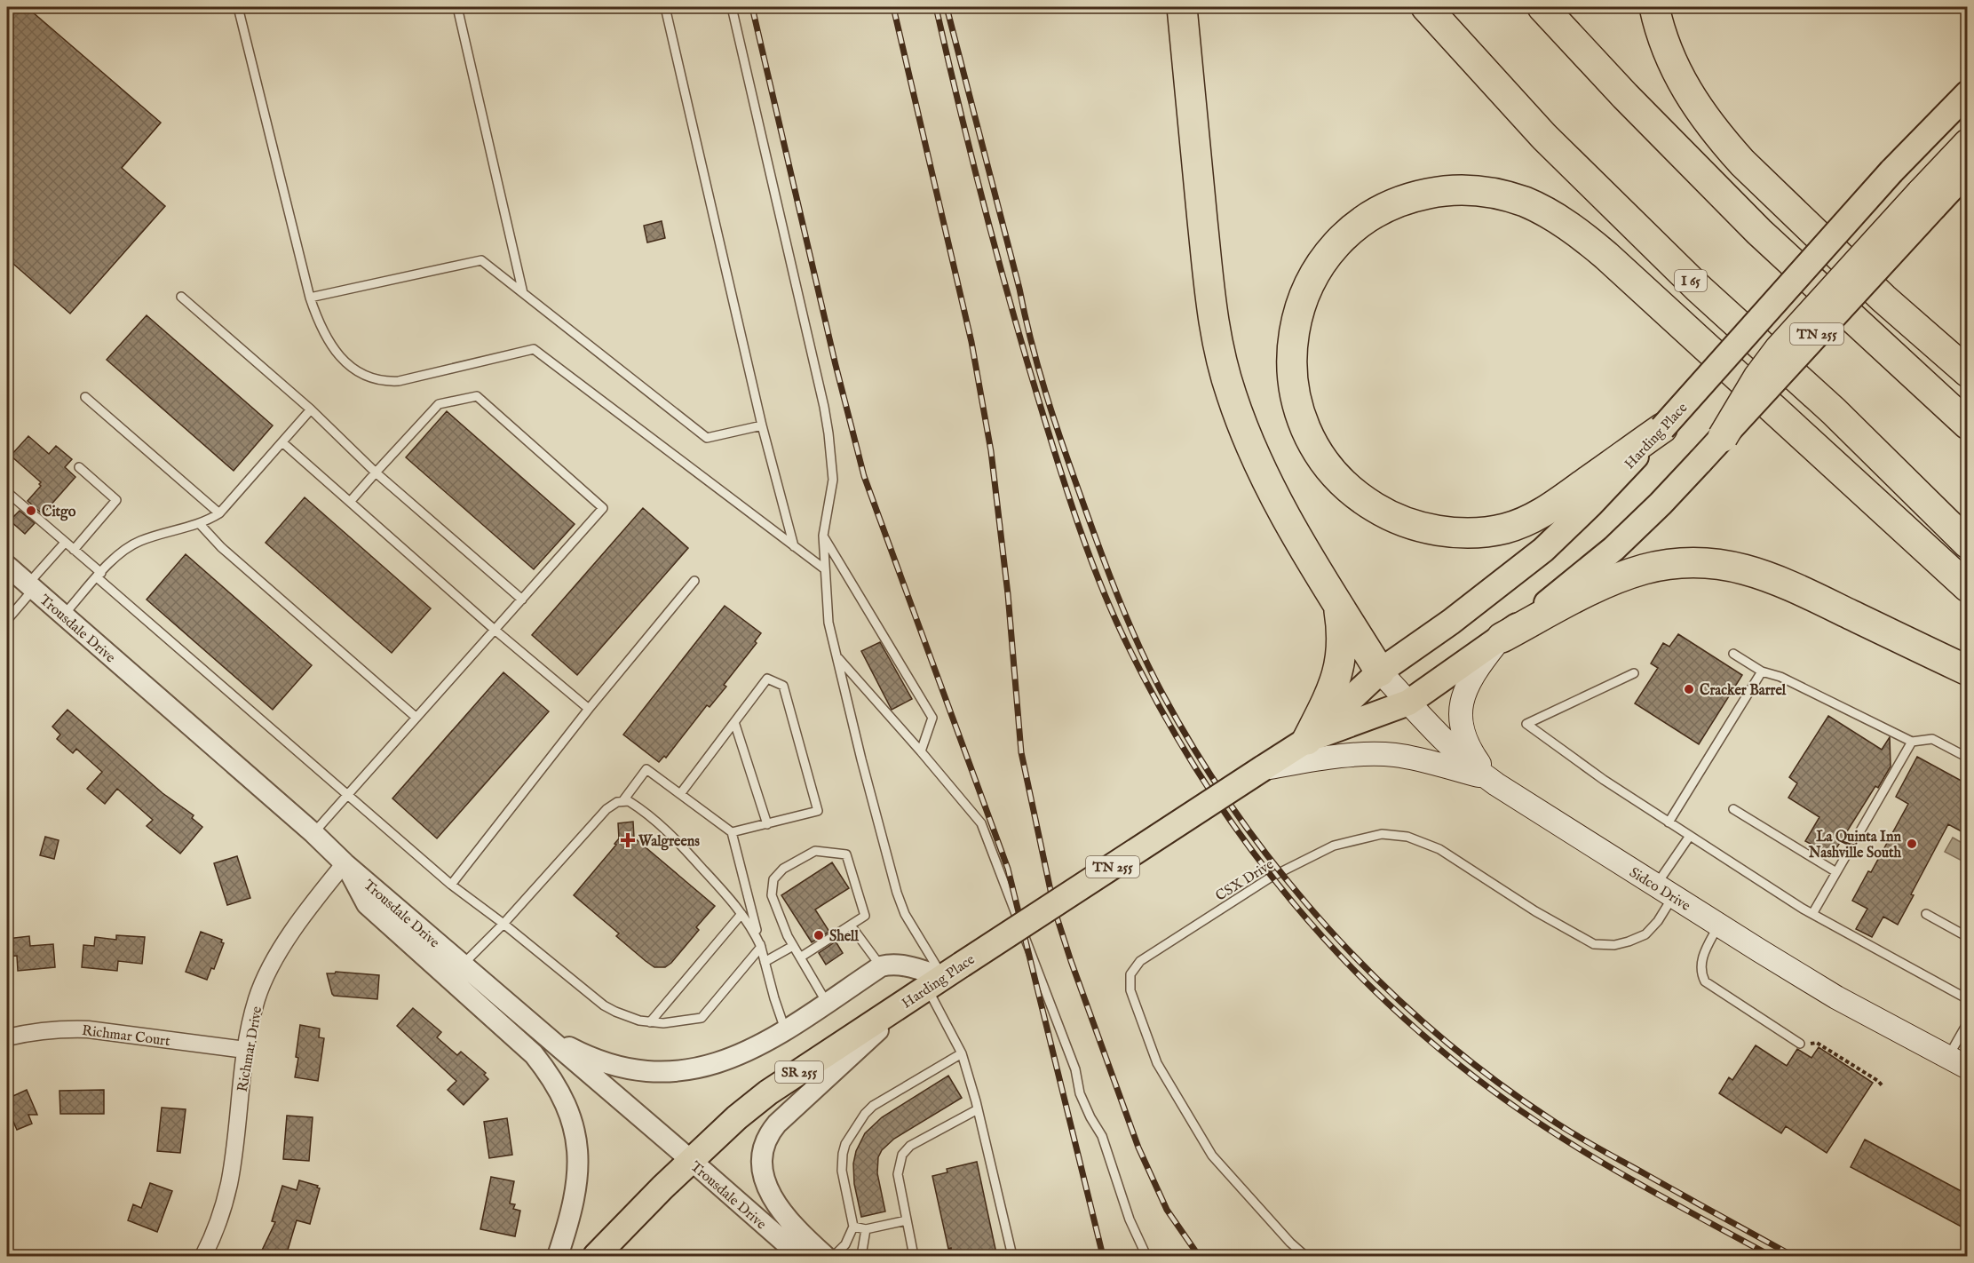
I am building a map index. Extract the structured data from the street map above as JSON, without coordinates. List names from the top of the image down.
{
  "streets": {
    "highway": ["I 65"],
    "main road": [
      "TN 255",
      "Harding Place",
      "Sidco Drive",
      "SR 255"
    ],
    "street": ["Trousdale Drive", "Richmar Court", "Richmar Drive"],
    "lane": ["CSX Drive"]
  },
  "crossings": [
    ["TN 255", "Harding Place"],
    ["TN 255", "Sidco Drive"],
    ["Harding Place", "Trousdale Drive"],
    ["Harding Place", "Sidco Drive"],
    ["Trousdale Drive", "Richmar Drive"],
    ["CSX Drive", "Sidco Drive"],
    ["Richmar Court", "Richmar Drive"]
  ],
  "places": {
    "other": [
      "Citgo",
      "Cracker Barrel",
      "La Quinta Inn Nashville South",
      "Shell"
    ],
    "health": ["Walgreens"]
  }
}
